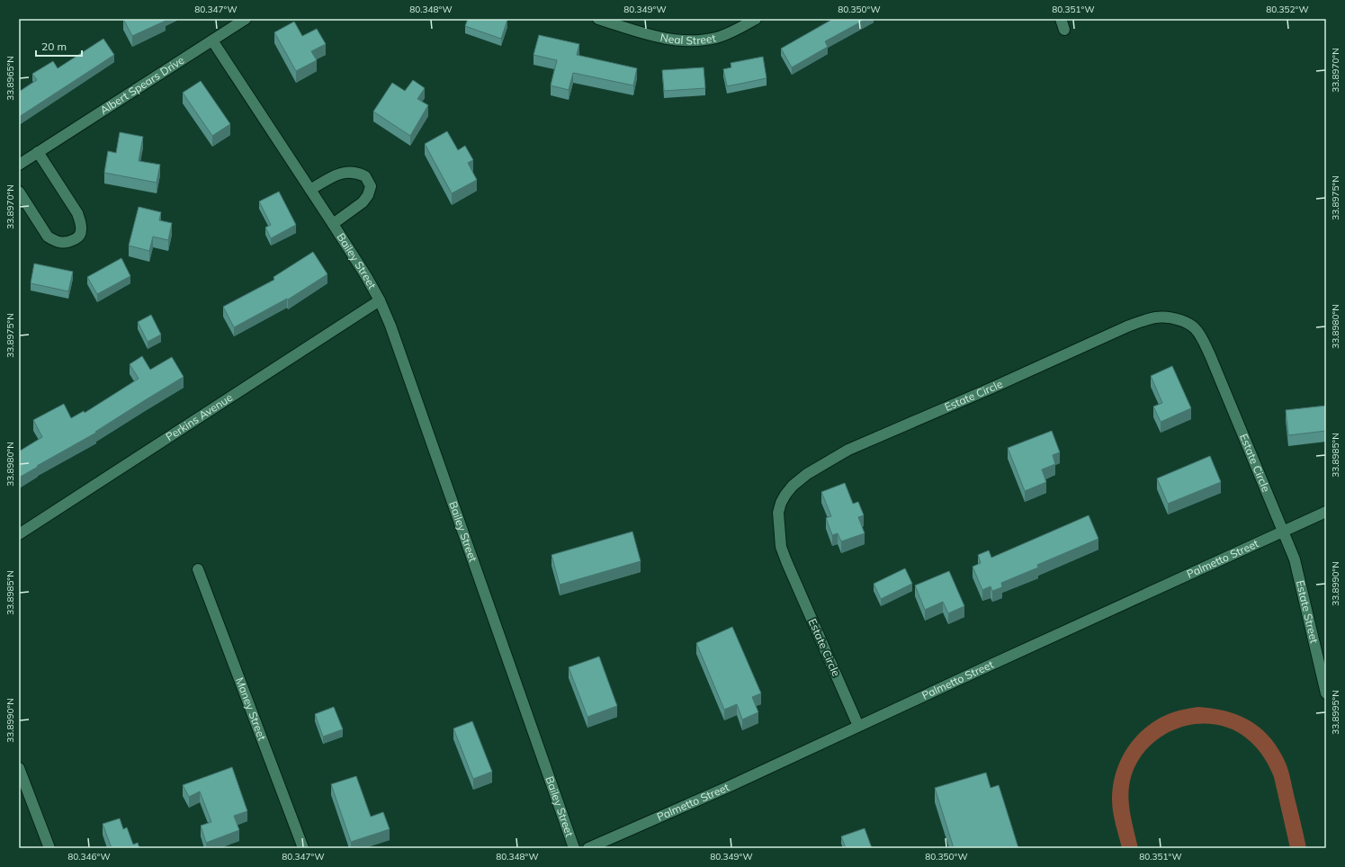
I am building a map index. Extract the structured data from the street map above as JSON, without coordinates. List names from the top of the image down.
{
  "streets": {
    "street": [
      "Neal Street",
      "Albert Spears Drive",
      "Bailey Street",
      "Estate Circle",
      "Perkins Avenue",
      "Palmetto Street",
      "Estate Street",
      "Maney Street"
    ]
  },
  "crossings": [
    ["Albert Spears Drive", "Bailey Street"],
    ["Bailey Street", "Perkins Avenue"],
    ["Estate Circle", "Palmetto Street"],
    ["Estate Circle", "Estate Street"],
    ["Palmetto Street", "Estate Street"]
  ],
  "scale_bar": "20 m",
  "coordinates": [
    "80.347°W",
    "80.348°W",
    "80.349°W",
    "80.350°W",
    "80.351°W",
    "80.352°W",
    "33.8970°N",
    "33.8965°N",
    "33.8975°N",
    "33.8980°N",
    "33.8985°N",
    "33.8990°N",
    "33.8995°N",
    "80.346°W"
  ]
}
